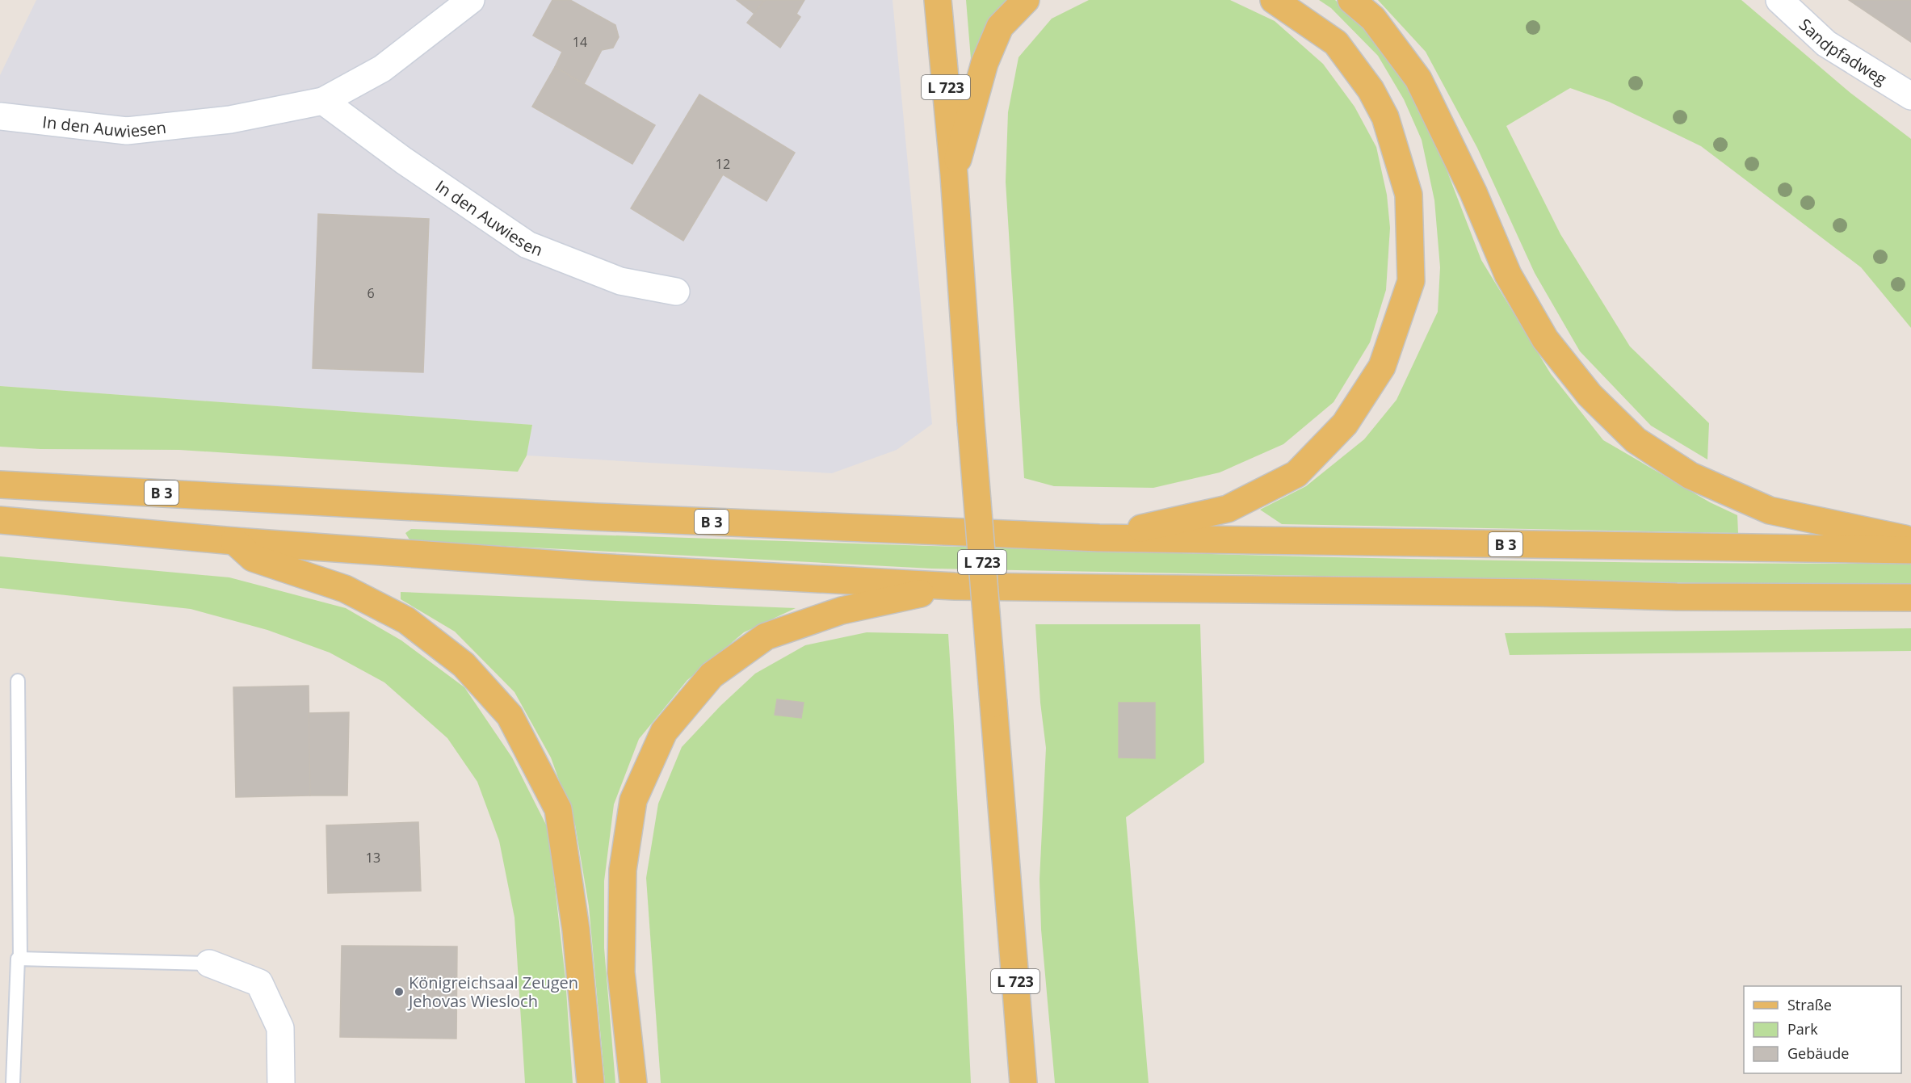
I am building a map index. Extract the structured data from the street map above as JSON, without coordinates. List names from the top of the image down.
{
  "streets": {
    "main road": ["L 723", "B 3"],
    "street": ["Sandpfadweg", "In den Auwiesen"]
  },
  "places": ["Königreichsaal Zeugen Jehovas Wiesloch"],
  "house_numbers": [
    "14",
    "12",
    "6",
    "13"
  ],
  "legend": ["Straße", "Park", "Gebäude"]
}
